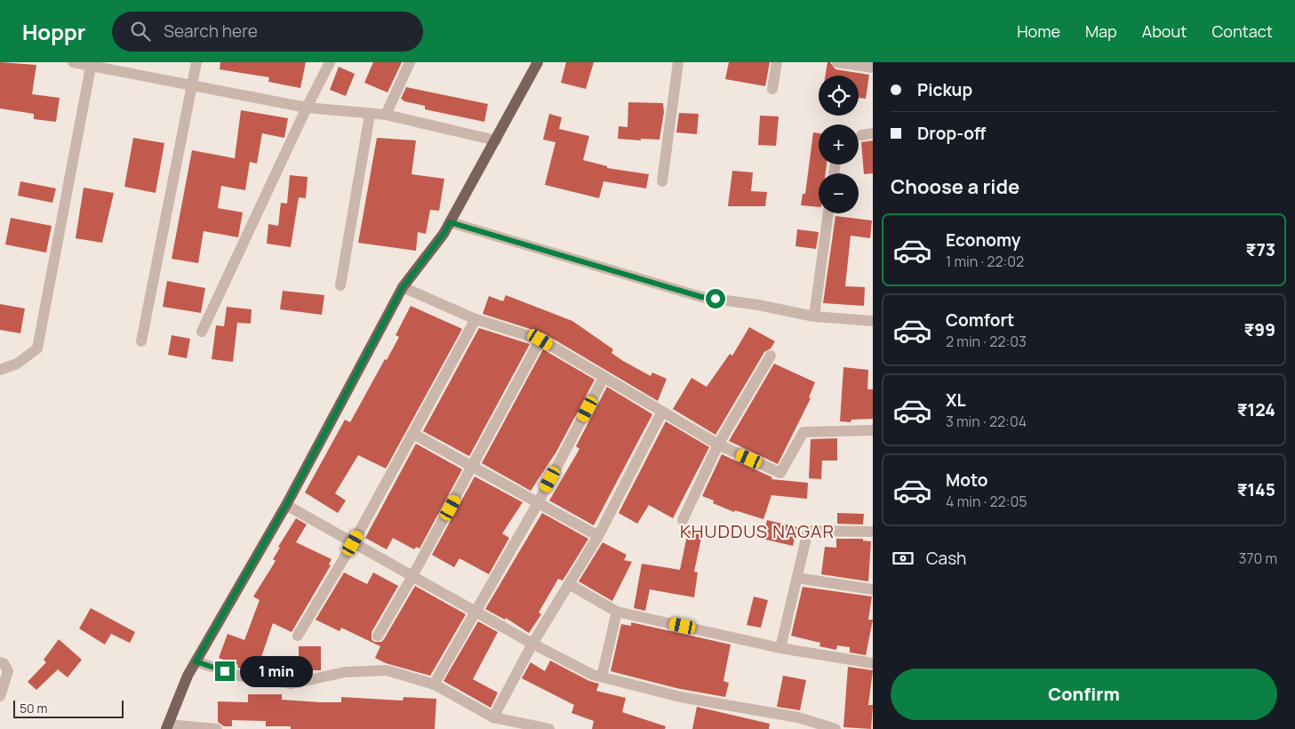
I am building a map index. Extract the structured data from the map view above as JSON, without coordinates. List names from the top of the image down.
{
  "districts": ["KHUDDUS NAGAR"],
  "scale_bar": "50 m",
  "page": {
    "header": "Hoppr",
    "search": "Search here",
    "nav": [
      "Home",
      "Map",
      "About",
      "Contact"
    ],
    "banner": ["Pickup", "Drop-off"],
    "map_buttons": ["+", "−"],
    "heading": "Choose a ride",
    "list": [
      {
        "name": "Economy",
        "note": "1 min · 22:02",
        "value": "₹73"
      },
      {
        "name": "Comfort",
        "note": "2 min · 22:03",
        "value": "₹99"
      },
      {
        "name": "XL",
        "note": "3 min · 22:04",
        "value": "₹124"
      },
      {
        "name": "Moto",
        "note": "4 min · 22:05",
        "value": "₹145"
      }
    ],
    "pay": ["Cash", "370 m"],
    "bubble": "1 min",
    "buttons": "Confirm",
    "scale": "50 m"
  }
}
